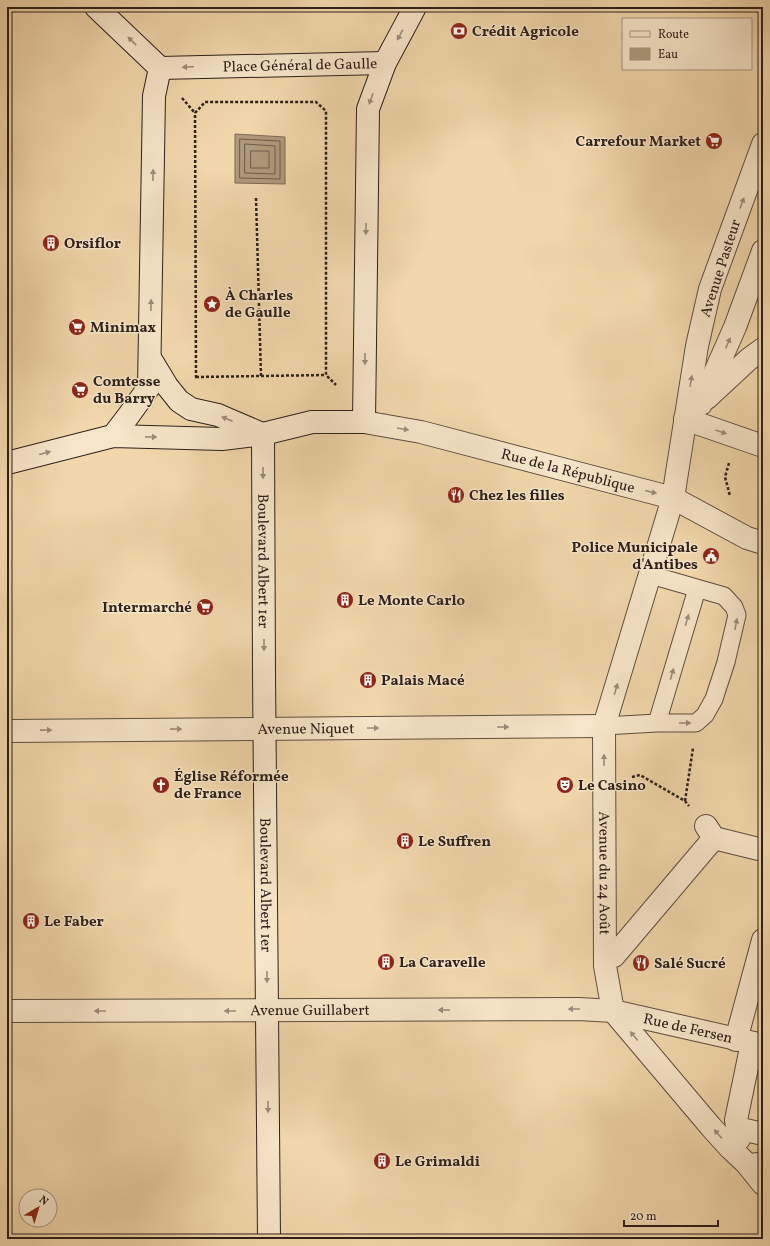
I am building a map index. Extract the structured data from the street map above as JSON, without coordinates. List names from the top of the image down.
{
  "streets": {
    "street": [
      "Place Général de Gaulle",
      "Avenue Pasteur",
      "Rue de la République",
      "Boulevard Albert 1er",
      "Avenue Niquet",
      "Avenue du 24 Août",
      "Avenue Guillabert",
      "Rue de Fersen"
    ]
  },
  "crossings": [
    ["Place Général de Gaulle", "Rue de la République"],
    ["Avenue Pasteur", "Avenue du 24 Août"],
    ["Rue de la République", "Avenue du 24 Août"],
    ["Boulevard Albert 1er", "Avenue Niquet"],
    ["Boulevard Albert 1er", "Avenue Guillabert"],
    ["Avenue Niquet", "Avenue du 24 Août"],
    ["Avenue du 24 Août", "Avenue Guillabert"],
    ["Avenue du 24 Août", "Rue de Fersen"],
    ["Avenue Guillabert", "Rue de Fersen"]
  ],
  "one_way": [
    "Rue de la République",
    "Boulevard Albert 1er",
    "Avenue Niquet",
    "Avenue du 24 Août",
    "Avenue Guillabert"
  ],
  "places": {
    "bank": ["Crédit Agricole"],
    "supermarket": [
      "Carrefour Market",
      "Minimax",
      "Comtesse du Barry",
      "Intermarché"
    ],
    "building": [
      "Orsiflor",
      "Le Monte Carlo",
      "Palais Macé",
      "Le Suffren",
      "Le Faber",
      "La Caravelle",
      "Le Grimaldi"
    ],
    "place": ["À Charles de Gaulle"],
    "restaurant": ["Chez les filles", "Salé Sucré"],
    "public building": ["Police Municipale d'Antibes"],
    "church": ["Église Réformée de France"],
    "theatre": ["Le Casino"]
  },
  "legend": ["Route", "Eau"],
  "scale_bar": "20 m",
  "north": "top right"
}
